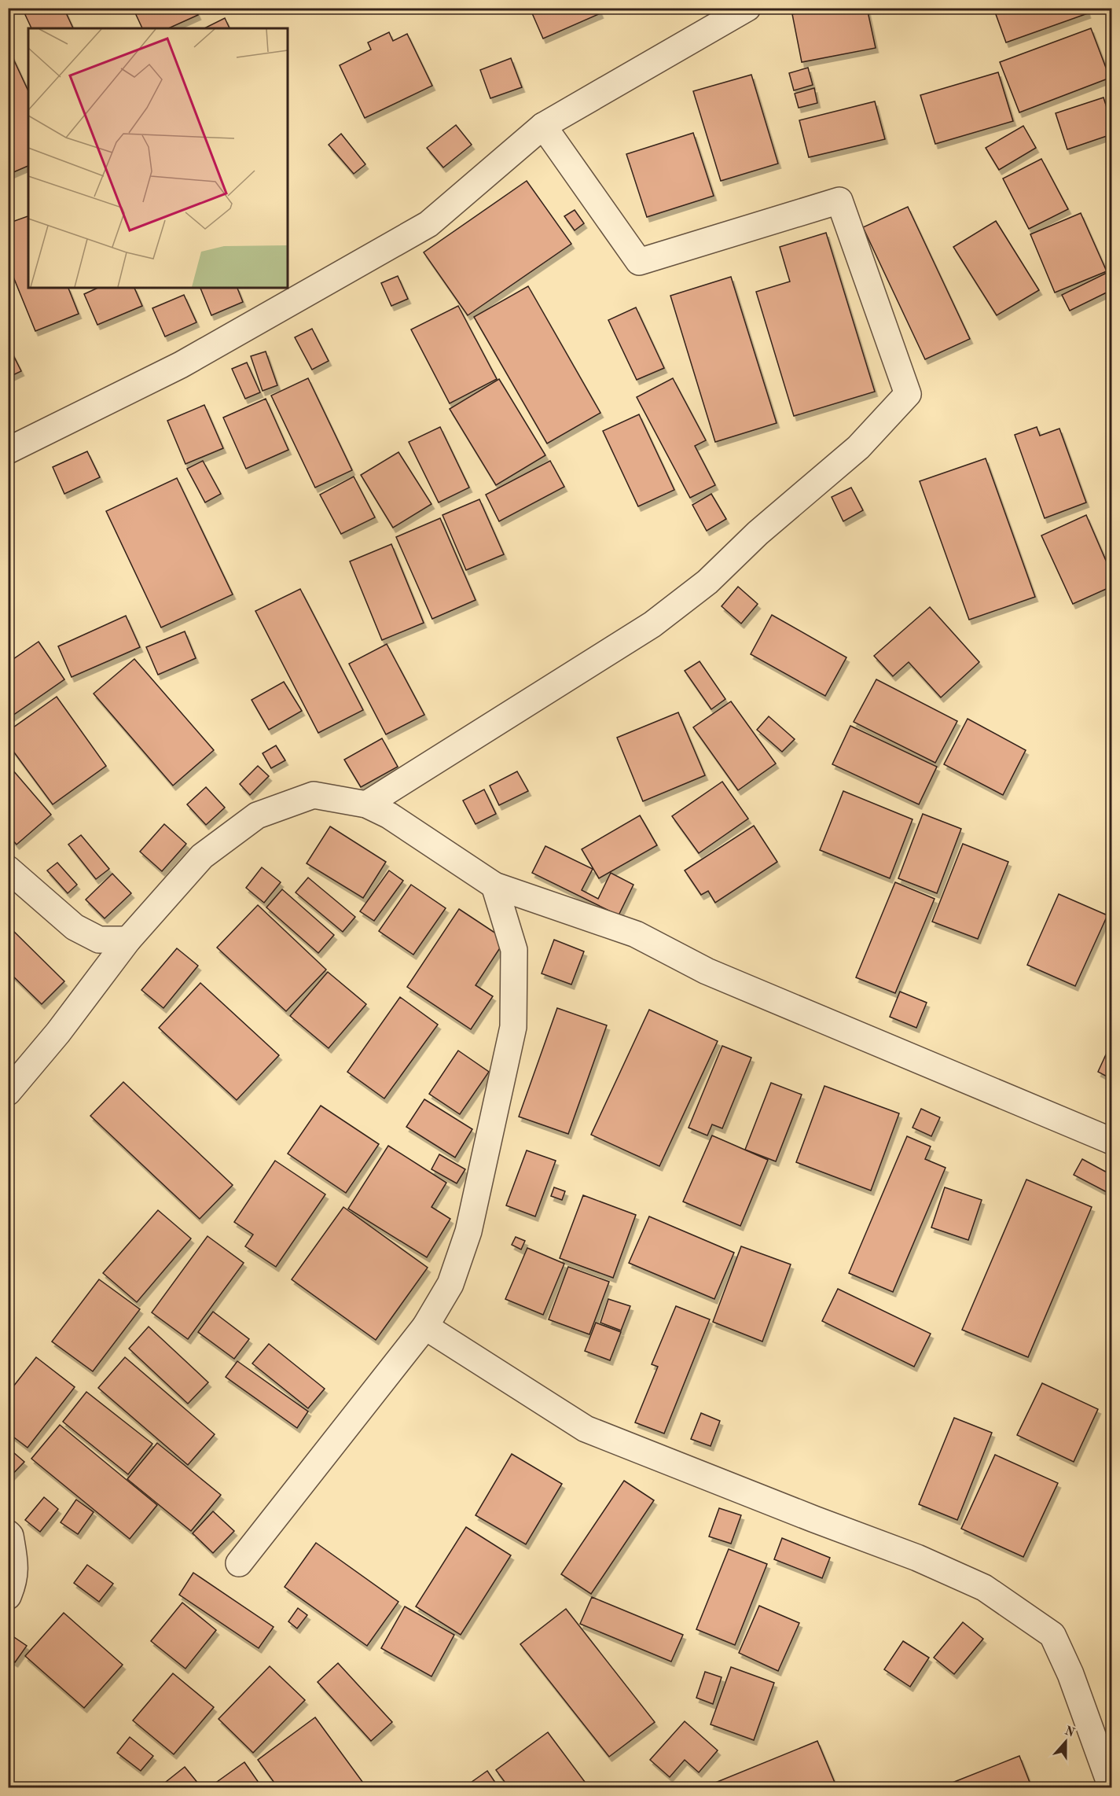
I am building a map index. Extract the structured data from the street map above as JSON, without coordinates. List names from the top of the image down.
{
  "north": "top"
}
